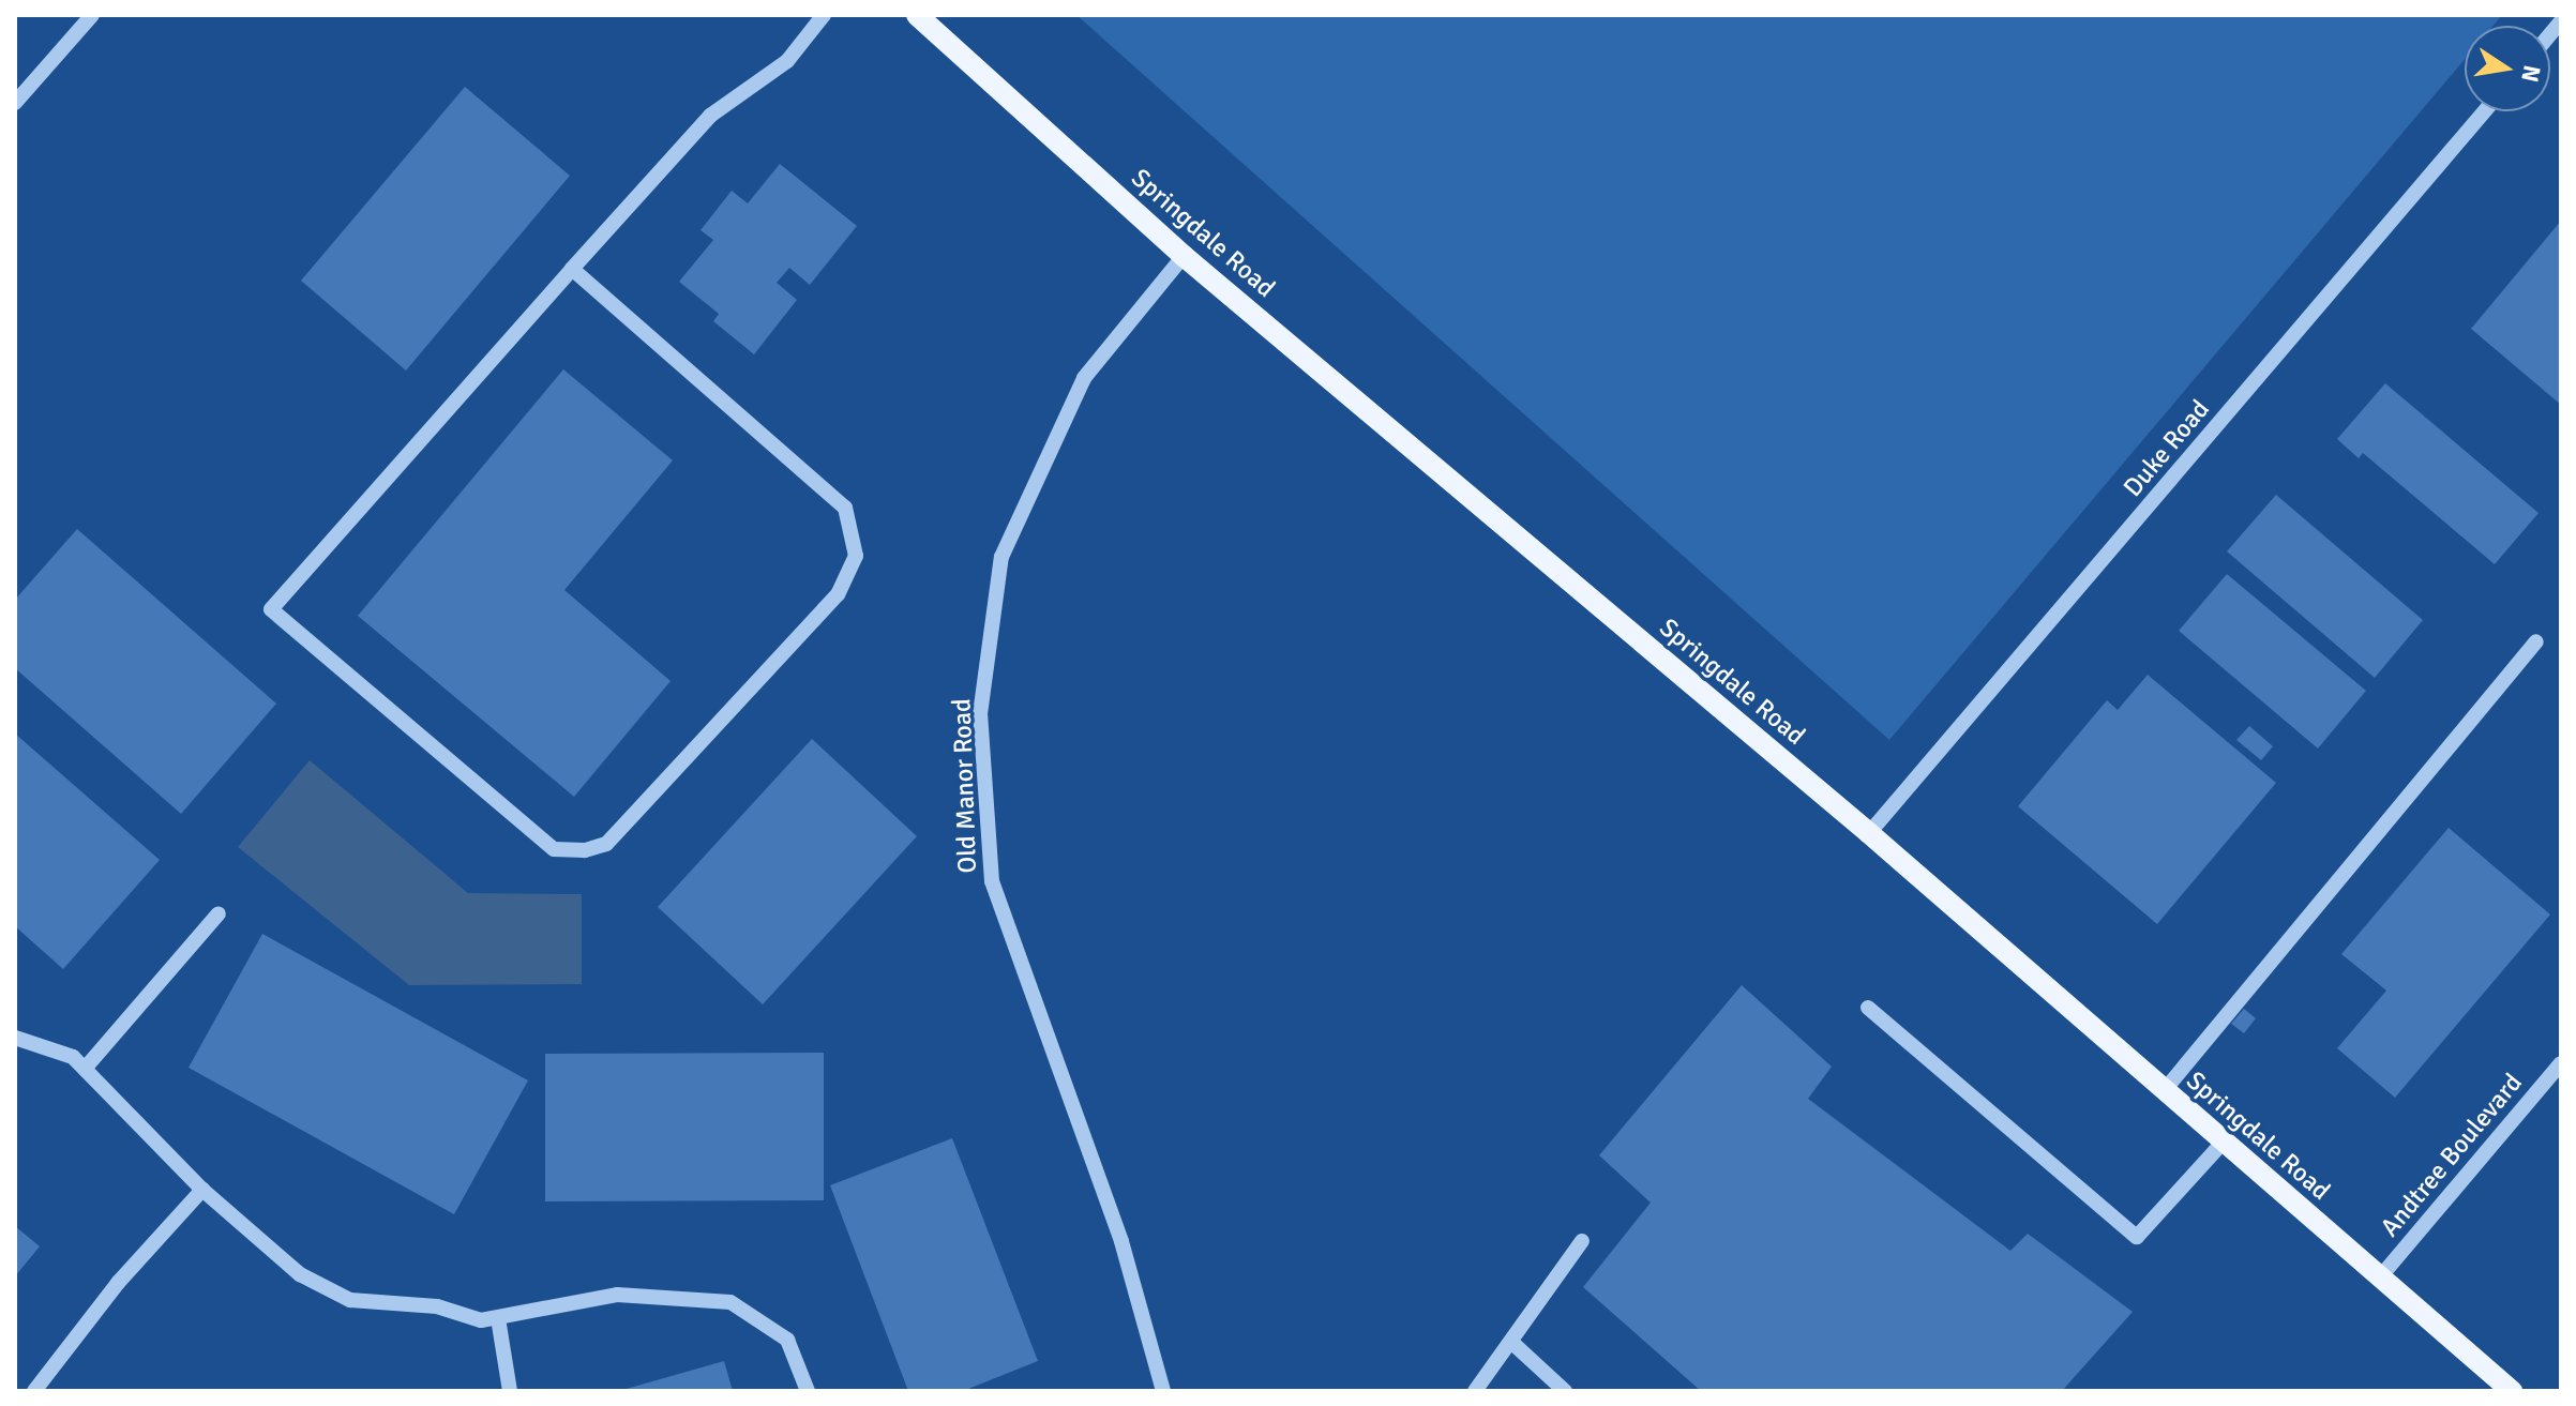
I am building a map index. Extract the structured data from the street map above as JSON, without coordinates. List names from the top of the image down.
{
  "streets": {
    "main road": ["Springdale Road"],
    "street": ["Duke Road", "Old Manor Road", "Andtree Boulevard"]
  },
  "crossings": [
    ["Springdale Road", "Duke Road"],
    ["Springdale Road", "Old Manor Road"],
    ["Springdale Road", "Andtree Boulevard"]
  ],
  "north": "right"
}
